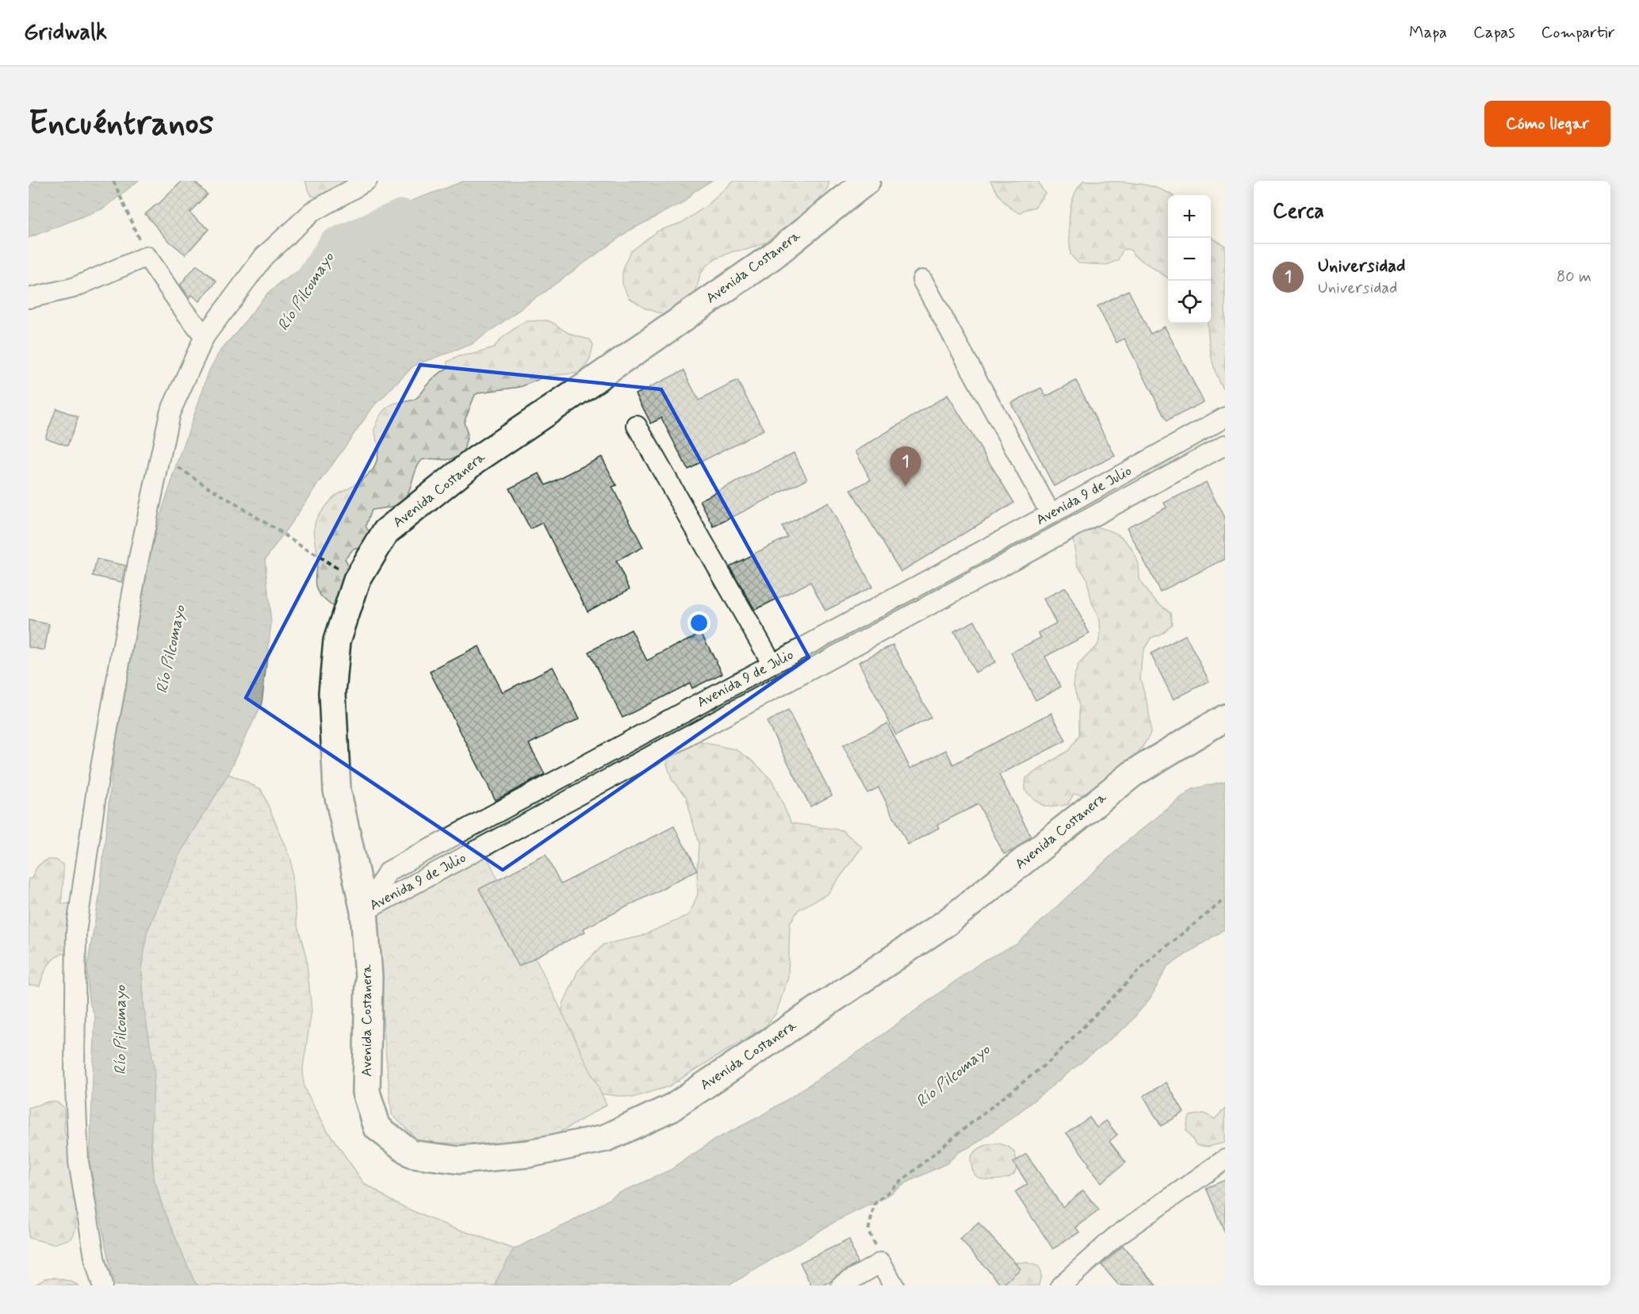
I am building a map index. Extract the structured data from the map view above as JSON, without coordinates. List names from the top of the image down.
{
  "streets": {
    "street": ["Avenida Costanera", "Avenida 9 de Julio"]
  },
  "crossings": [
    ["Avenida Costanera", "Avenida 9 de Julio"]
  ],
  "water": ["Río Pilcomayo"],
  "page": {
    "header": "Gridwalk",
    "nav": ["Mapa", "Capas", "Compartir"],
    "buttons": "Cómo llegar",
    "title": "Encuéntranos",
    "heading": "Cerca",
    "map_buttons": ["+", "−"],
    "list": [
      {
        "mark": "1",
        "name": "Universidad",
        "note": "Universidad",
        "value": "80 m"
      }
    ],
    "pins": "1"
  }
}
